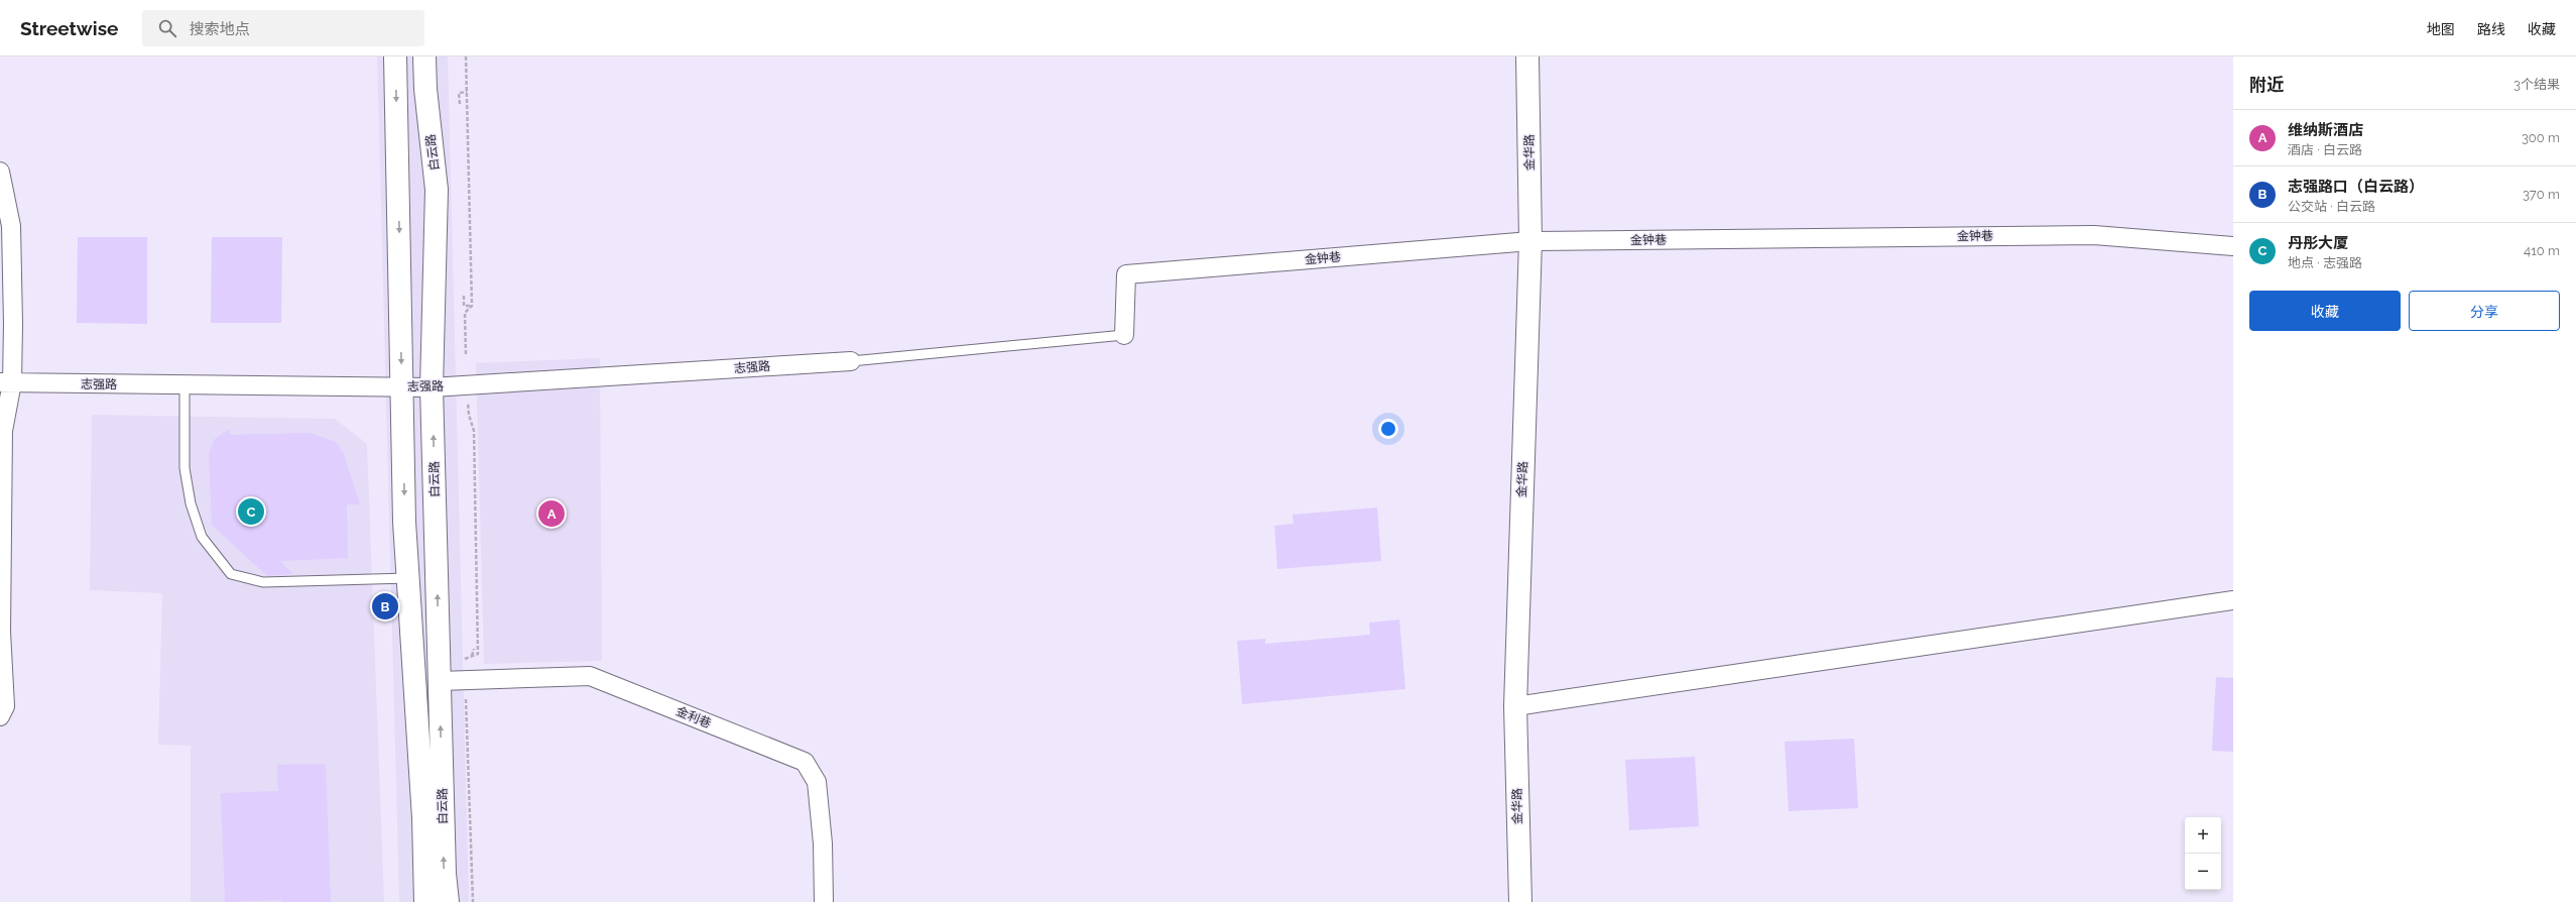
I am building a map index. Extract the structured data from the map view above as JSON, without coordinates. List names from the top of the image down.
{
  "streets": {
    "main road": ["白云路", "金华路"],
    "street": ["金钟巷", "志强路", "金利巷"]
  },
  "crossings": [
    ["白云路", "志强路"],
    ["白云路", "金利巷"],
    ["金华路", "金钟巷"]
  ],
  "page": {
    "header": "Streetwise",
    "search": "搜索地点",
    "nav": ["地图", "路线", "收藏"],
    "heading": ["附近", "3个结果"],
    "list": [
      {
        "mark": "A",
        "name": "维纳斯酒店",
        "note": "酒店 · 白云路",
        "value": "300 m"
      },
      {
        "mark": "B",
        "name": "志强路口（白云路）",
        "note": "公交站 · 白云路",
        "value": "370 m"
      },
      {
        "mark": "C",
        "name": "丹彤大厦",
        "note": "地点 · 志强路",
        "value": "410 m"
      }
    ],
    "buttons": ["收藏", "分享"],
    "pins": ["C", "A", "B"],
    "map_buttons": ["+", "−"]
  }
}
